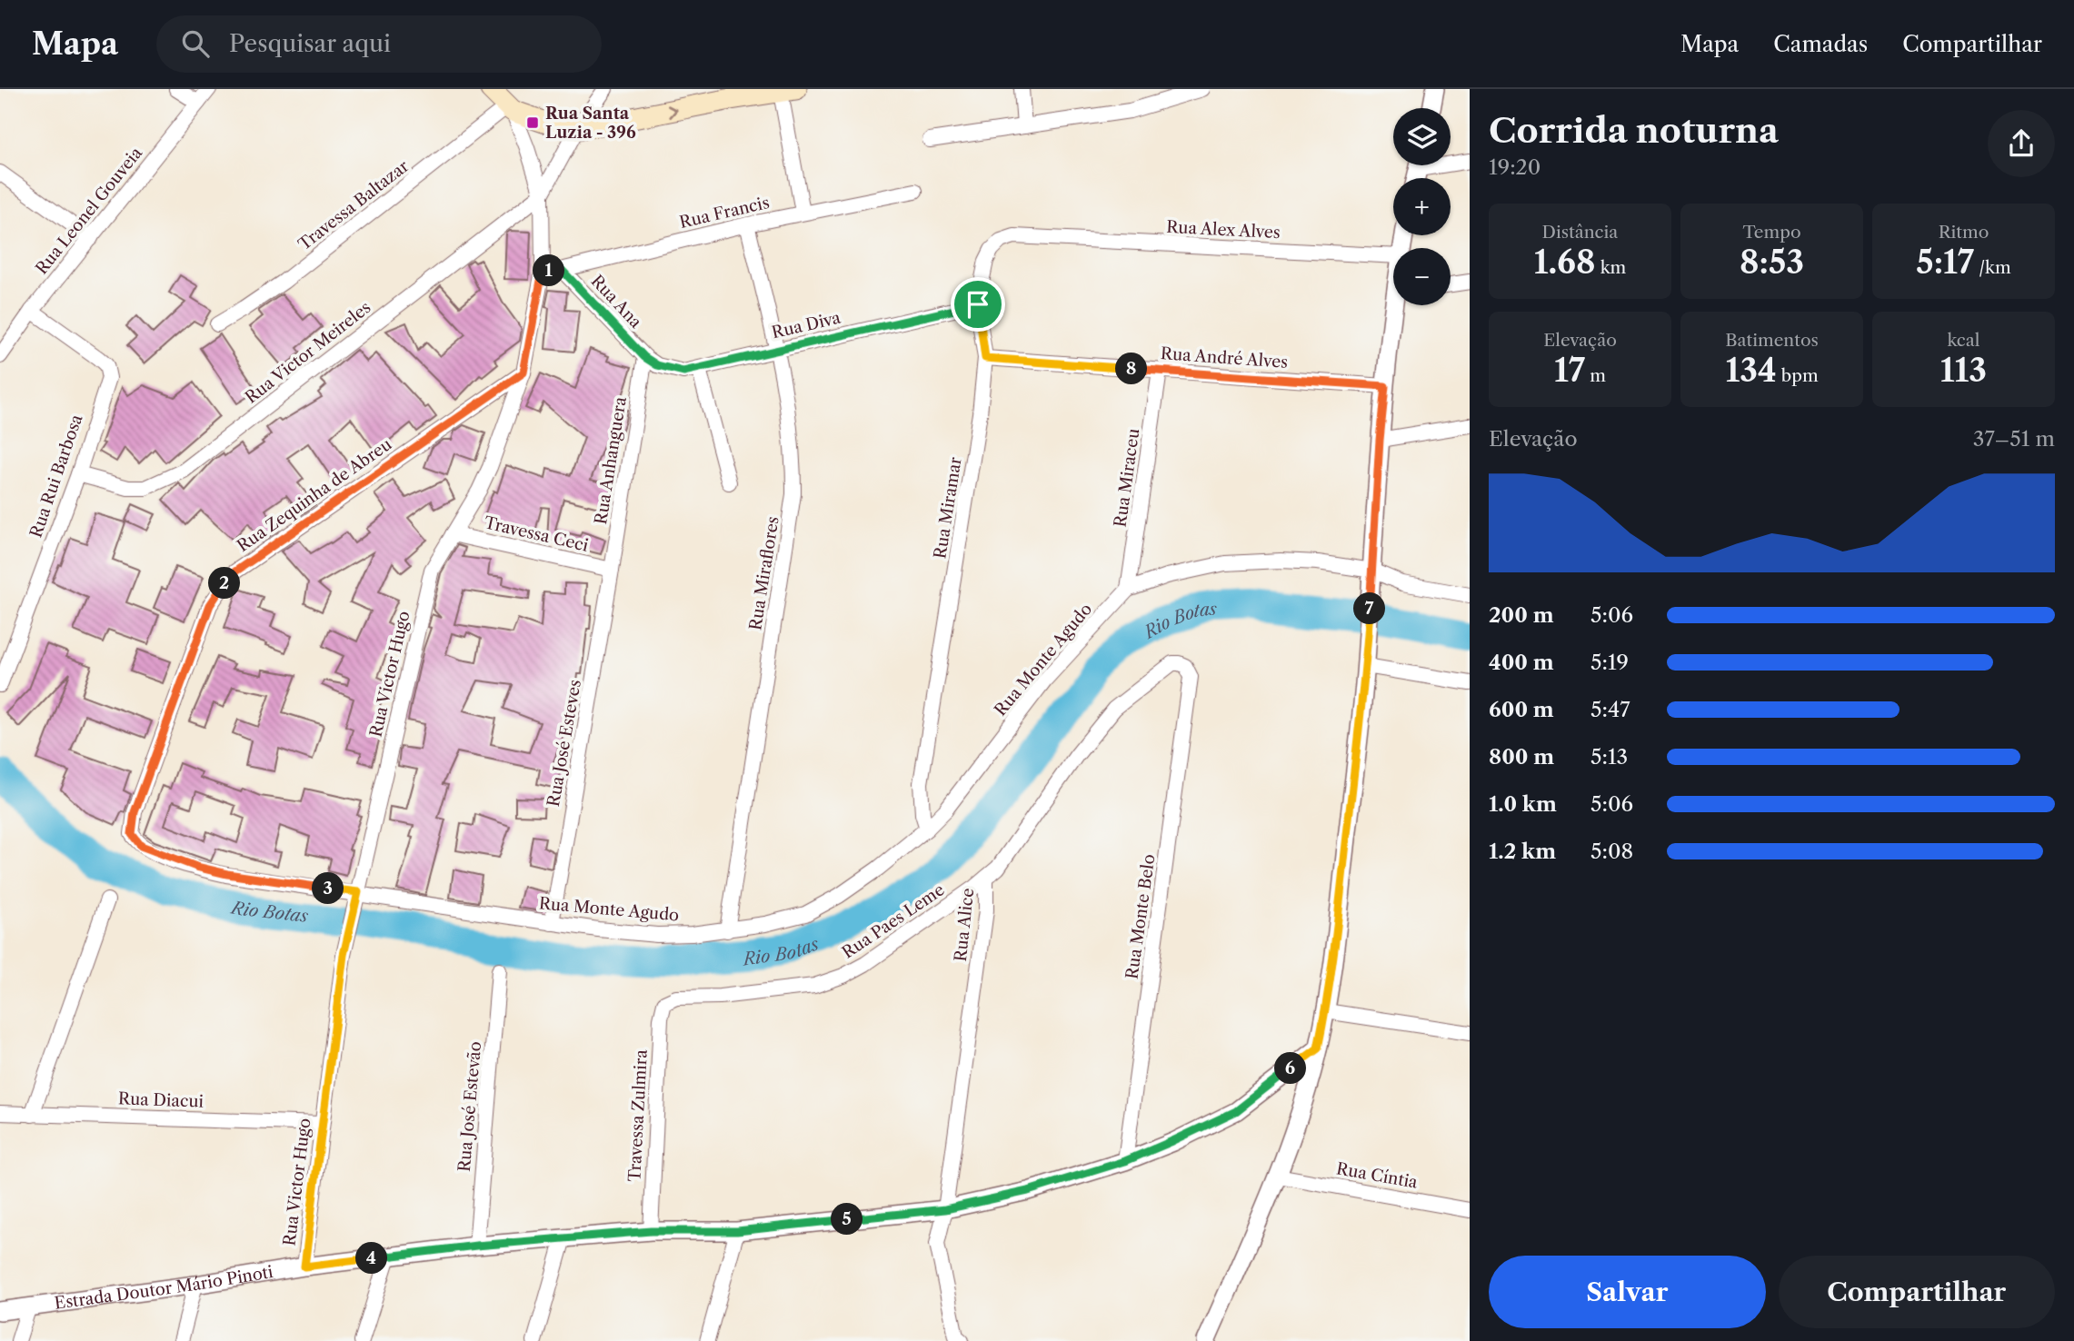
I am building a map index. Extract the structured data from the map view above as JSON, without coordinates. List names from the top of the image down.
{
  "streets": {
    "street": [
      "Travessa Baltazar",
      "Rua Leonel Gouveia",
      "Rua Francis",
      "Rua Alex Alves",
      "Rua Ana",
      "Rua Diva",
      "Rua Victor Meireles",
      "Rua André Alves",
      "Rua Anhanguera",
      "Rua Rui Barbosa",
      "Rua Miraceu",
      "Rua Zequinha de Abreu",
      "Rua Miramar",
      "Travessa Ceci",
      "Rua Miraflores",
      "Rua Monte Agudo",
      "Rua Victor Hugo",
      "Rua José Esteves",
      "Rua Monte Belo",
      "Rua Paes Leme",
      "Rua Alice",
      "Rua Diacui",
      "Rua José Estevão",
      "Travessa Zulmira",
      "Rua Cíntia",
      "Estrada Doutor Mário Pinoti"
    ]
  },
  "crossings": [
    ["Travessa Baltazar", "Rua Victor Hugo"],
    ["Rua Leonel Gouveia", "Rua Rui Barbosa"],
    ["Rua Francis", "Rua Ana"],
    ["Rua Francis", "Rua Miraflores"],
    ["Rua Francis", "Rua Victor Hugo"],
    ["Rua Alex Alves", "Rua Miramar"],
    ["Rua Ana", "Rua Diva"],
    ["Rua Ana", "Rua Anhanguera"],
    ["Rua Diva", "Rua Anhanguera"],
    ["Rua Diva", "Rua Miramar"],
    ["Rua Diva", "Rua Miraflores"],
    ["Rua Victor Meireles", "Rua Rui Barbosa"],
    ["Rua Victor Meireles", "Rua Victor Hugo"],
    ["Rua André Alves", "Rua Miraceu"],
    ["Rua André Alves", "Rua Miramar"],
    ["Rua Anhanguera", "Travessa Ceci"],
    ["Rua Anhanguera", "Rua José Esteves"],
    ["Rua Miraceu", "Rua Monte Agudo"],
    ["Rua Zequinha de Abreu", "Rua Monte Agudo"],
    ["Rua Zequinha de Abreu", "Rua Victor Hugo"],
    ["Rua Miramar", "Rua Monte Agudo"],
    ["Travessa Ceci", "Rua Victor Hugo"],
    ["Travessa Ceci", "Rua José Esteves"],
    ["Rua Miraflores", "Rua Monte Agudo"],
    ["Rua Monte Agudo", "Rua Victor Hugo"],
    ["Rua Monte Agudo", "Rua José Esteves"],
    ["Rua Victor Hugo", "Rua Diacui"],
    ["Rua Victor Hugo", "Estrada Doutor Mário Pinoti"],
    ["Rua Monte Belo", "Rua Alice"],
    ["Rua Monte Belo", "Estrada Doutor Mário Pinoti"],
    ["Rua Paes Leme", "Rua Alice"],
    ["Rua Paes Leme", "Travessa Zulmira"],
    ["Rua Alice", "Estrada Doutor Mário Pinoti"],
    ["Rua José Estevão", "Estrada Doutor Mário Pinoti"],
    ["Travessa Zulmira", "Estrada Doutor Mário Pinoti"]
  ],
  "water": ["Rio Botas"],
  "places": {
    "transit": ["Rua Santa Luzia - 396"]
  },
  "page": {
    "header": "Mapa",
    "search": "Pesquisar aqui",
    "nav": ["Mapa", "Camadas", "Compartilhar"],
    "heading": ["Corrida noturna", "19:20"],
    "map_buttons": ["+", "−"],
    "stats": [
      ["Distância", "1.68 km"],
      ["Tempo", "8:53"],
      ["Ritmo", "5:17 /km"],
      ["Elevação", "17 m"],
      ["Batimentos", "134 bpm"],
      ["kcal", "113"]
    ],
    "pins": [
      "1",
      "8",
      "2",
      "7",
      "3",
      "6",
      "5",
      "4"
    ],
    "chart": ["Elevação", "37–51 m"],
    "list": [
      {
        "name": "200 m",
        "note": "5:06"
      },
      {
        "name": "400 m",
        "note": "5:19"
      },
      {
        "name": "600 m",
        "note": "5:47"
      },
      {
        "name": "800 m",
        "note": "5:13"
      },
      {
        "name": "1.0 km",
        "note": "5:06"
      },
      {
        "name": "1.2 km",
        "note": "5:08"
      }
    ],
    "buttons": ["Salvar", "Compartilhar"]
  }
}
